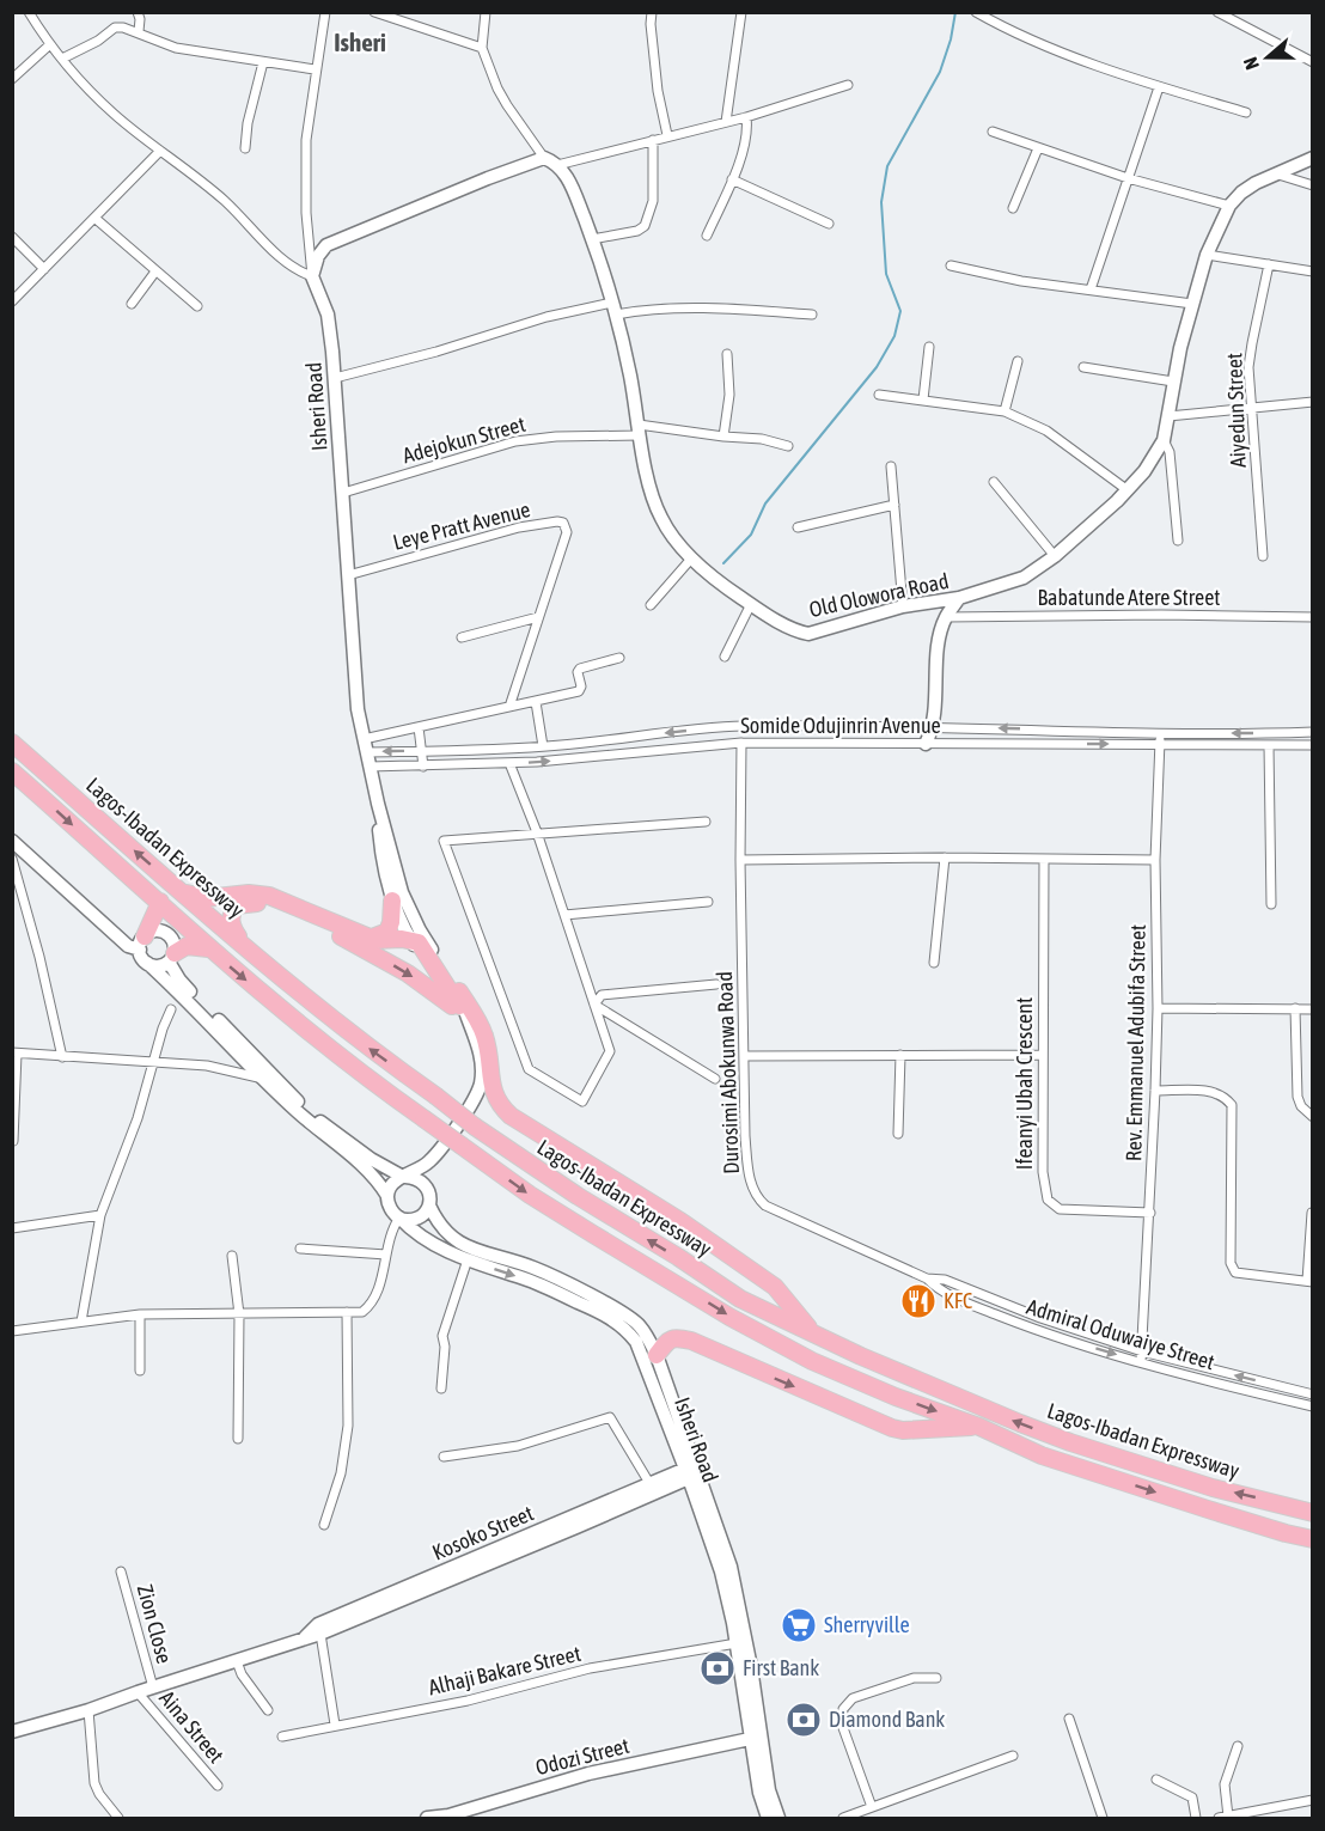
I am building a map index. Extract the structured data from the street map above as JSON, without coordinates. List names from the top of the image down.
{
  "streets": {
    "highway": ["Lagos-Ibadan Expressway"],
    "street": [
      "Isheri Road",
      "Aiyedun Street",
      "Adejokun Street",
      "Leye Pratt Avenue",
      "Old Olowora Road",
      "Babatunde Atere Street",
      "Somide Odujinrin Avenue",
      "Rev. Emmanuel Adubifa Street",
      "Durosimi Abokunwa Road",
      "Ifeanyi Ubah Crescent",
      "Admiral Oduwaiye Street",
      "Kosoko Street",
      "Zion Close",
      "Alhaji Bakare Street",
      "Aina Street",
      "Odozi Street"
    ]
  },
  "crossings": [
    ["Isheri Road", "Adejokun Street"],
    ["Isheri Road", "Leye Pratt Avenue"],
    ["Isheri Road", "Somide Odujinrin Avenue"],
    ["Isheri Road", "Kosoko Street"],
    ["Isheri Road", "Alhaji Bakare Street"],
    ["Isheri Road", "Odozi Street"],
    ["Adejokun Street", "Old Olowora Road"],
    ["Somide Odujinrin Avenue", "Rev. Emmanuel Adubifa Street"],
    ["Somide Odujinrin Avenue", "Durosimi Abokunwa Road"],
    ["Rev. Emmanuel Adubifa Street", "Durosimi Abokunwa Road"],
    ["Rev. Emmanuel Adubifa Street", "Ifeanyi Ubah Crescent"],
    ["Rev. Emmanuel Adubifa Street", "Admiral Oduwaiye Street"],
    ["Durosimi Abokunwa Road", "Admiral Oduwaiye Street"],
    ["Kosoko Street", "Zion Close"],
    ["Kosoko Street", "Aina Street"]
  ],
  "districts": ["Isheri"],
  "places": {
    "restaurant": ["KFC"],
    "supermarket": ["Sherryville"],
    "bank": ["First Bank", "Diamond Bank"]
  },
  "north": "left"
}
